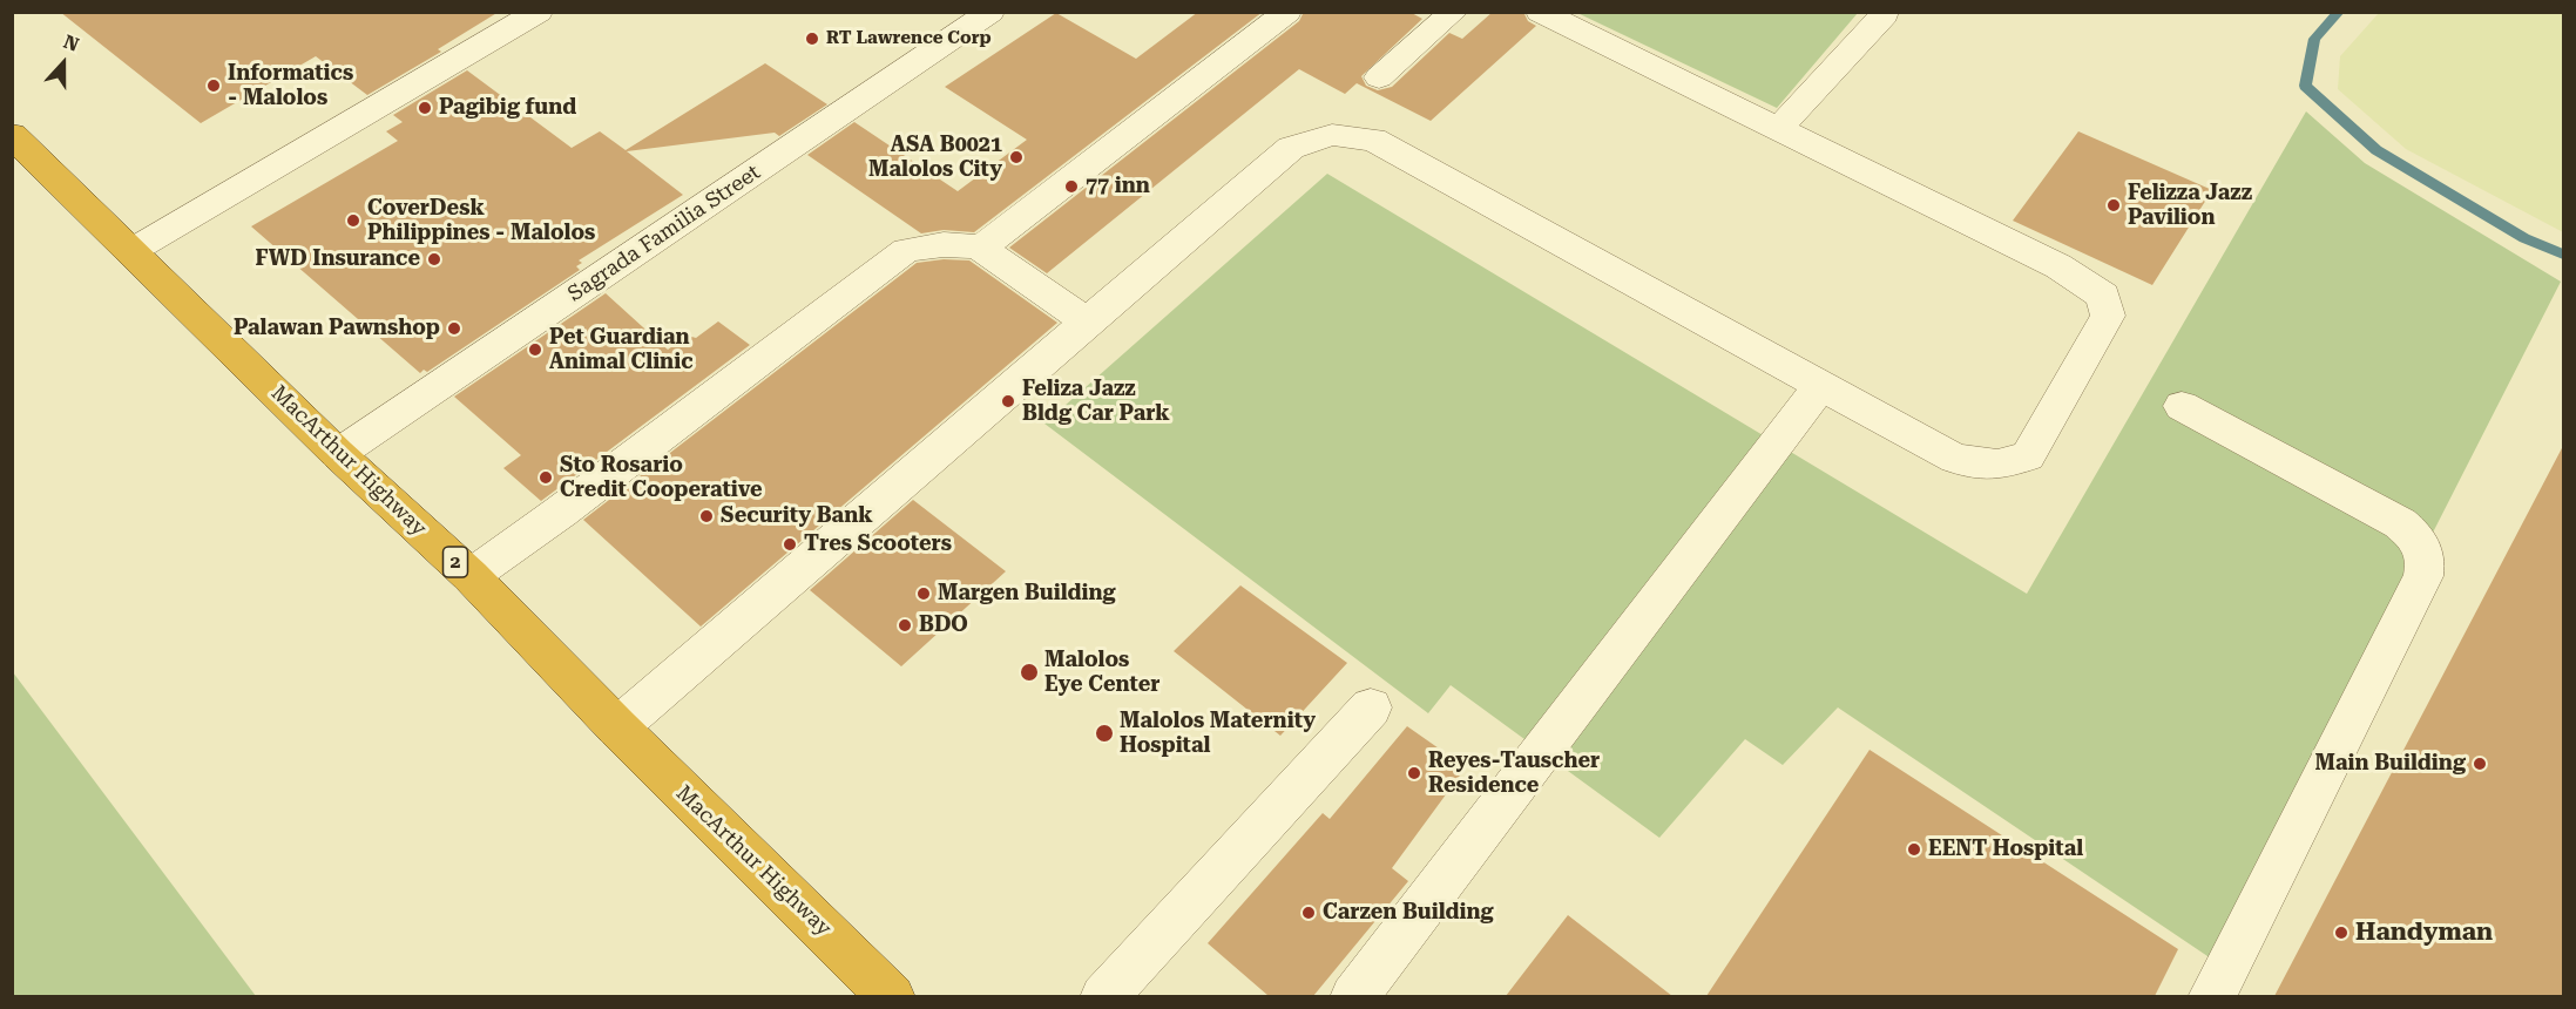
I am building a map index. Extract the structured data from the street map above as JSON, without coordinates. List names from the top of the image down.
{
  "streets": {
    "highway": ["MacArthur Highway", "2"],
    "street": ["Sagrada Familia Street"]
  },
  "crossings": [
    ["Sagrada Familia Street", "MacArthur Highway"]
  ],
  "places": [
    "RT Lawrence Corp",
    "Informatics - Malolos",
    "Pagibig fund",
    "ASA B0021 Malolos City",
    "77 inn",
    "Felizza Jazz Pavilion",
    "CoverDesk Philippines - Malolos",
    "FWD Insurance",
    "Palawan Pawnshop",
    "Pet Guardian Animal Clinic",
    "Feliza Jazz Bldg Car Park",
    "Sto Rosario Credit Cooperative",
    "Security Bank",
    "Tres Scooters",
    "Margen Building",
    "BDO",
    "Malolos Eye Center",
    "Malolos Maternity Hospital",
    "Main Building",
    "Reyes-Tauscher Residence",
    "EENT Hospital",
    "Carzen Building",
    "Handyman"
  ],
  "north": "top"
}
